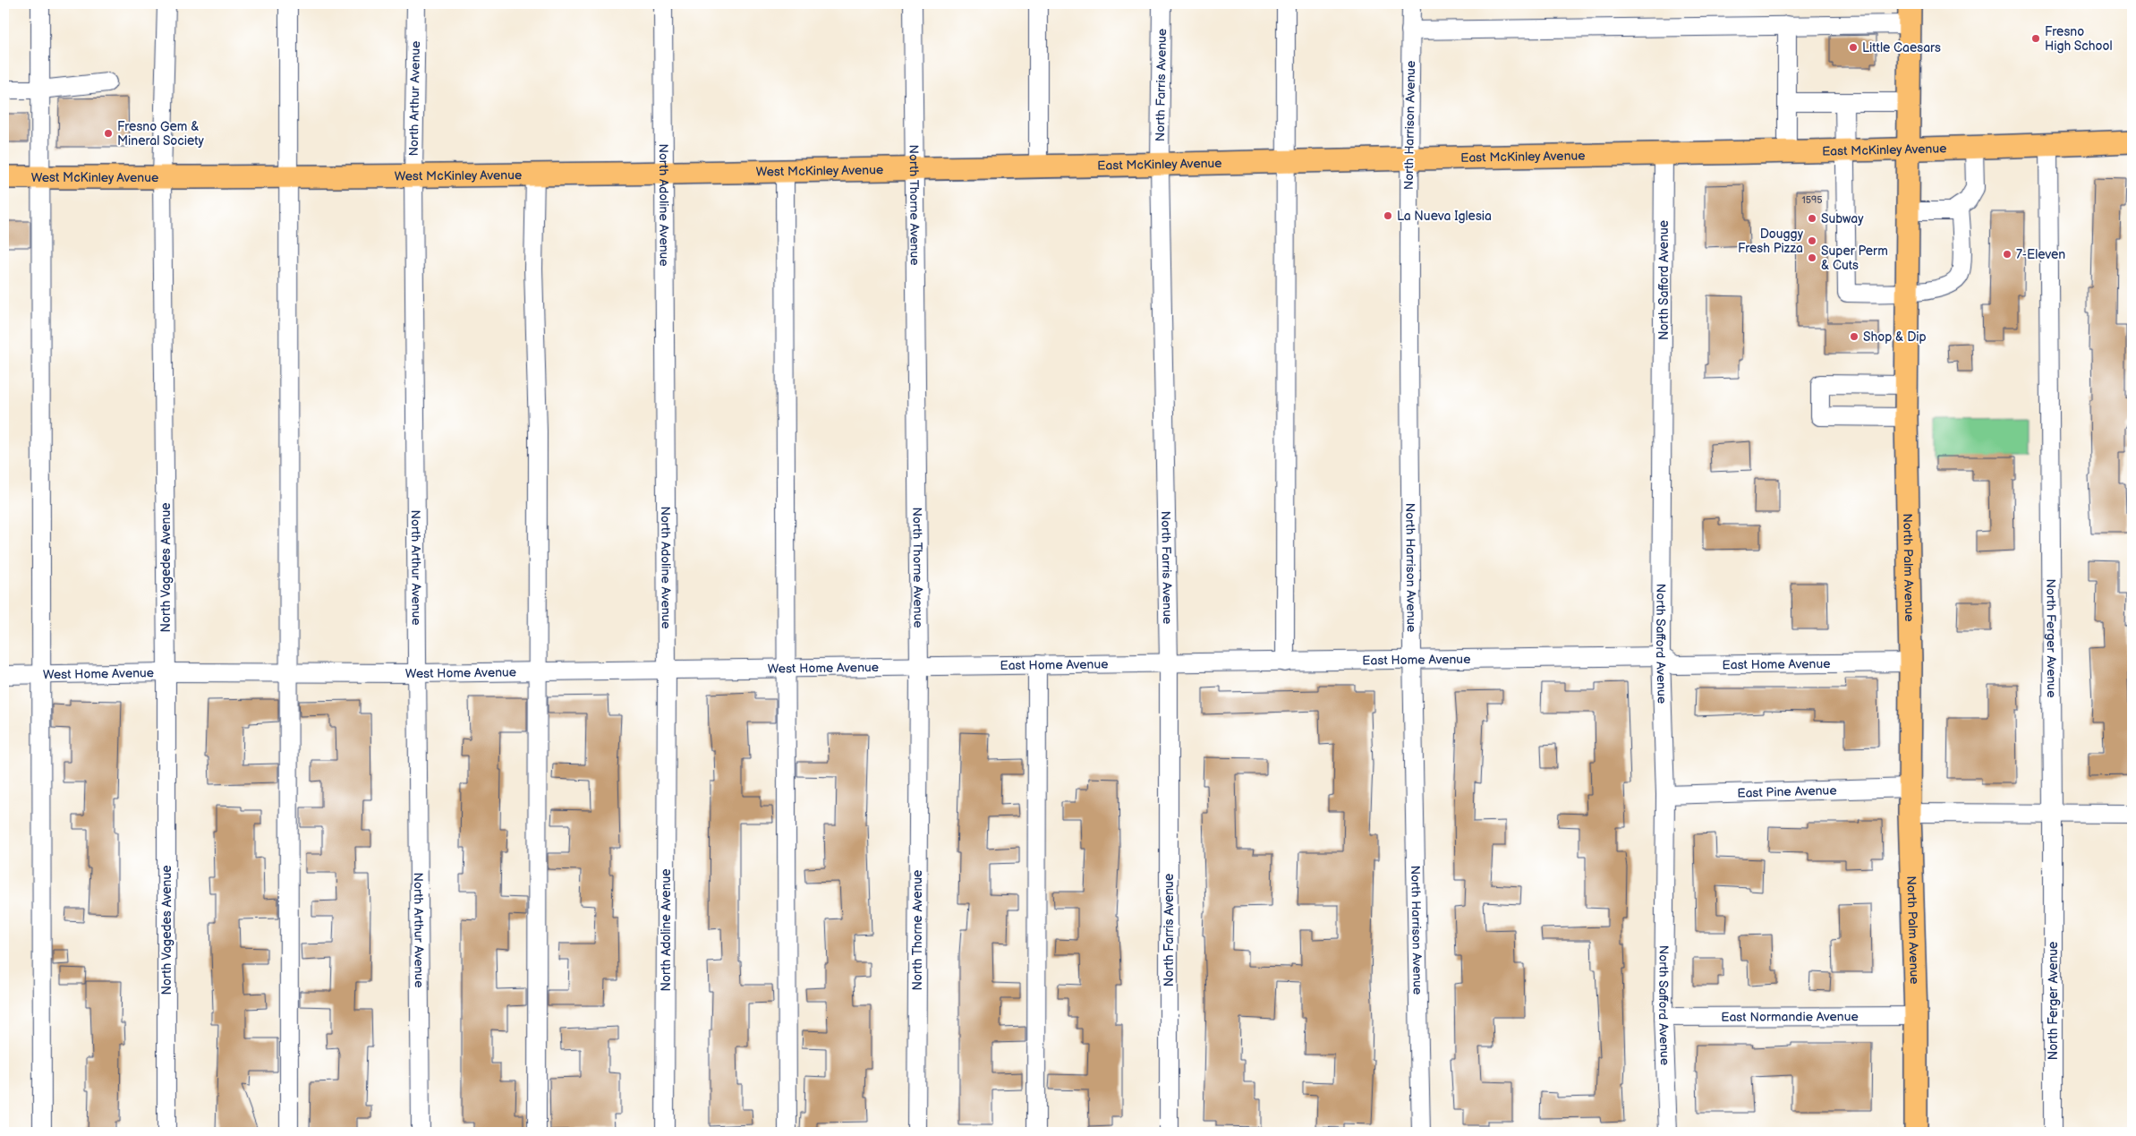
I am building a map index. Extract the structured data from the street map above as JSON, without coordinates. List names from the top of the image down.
{
  "streets": {
    "main road": ["East McKinley Avenue", "West McKinley Avenue", "North Palm Avenue"],
    "street": [
      "North Farris Avenue",
      "North Arthur Avenue",
      "North Harrison Avenue",
      "North Adoline Avenue",
      "North Thorne Avenue",
      "North Safford Avenue",
      "North Vagedes Avenue",
      "North Ferger Avenue",
      "East Home Avenue",
      "West Home Avenue",
      "East Pine Avenue",
      "East Normandie Avenue"
    ]
  },
  "crossings": [
    ["North Farris Avenue", "East McKinley Avenue"],
    ["North Farris Avenue", "East Home Avenue"],
    ["North Arthur Avenue", "West McKinley Avenue"],
    ["North Arthur Avenue", "West Home Avenue"],
    ["North Harrison Avenue", "East McKinley Avenue"],
    ["North Harrison Avenue", "East Home Avenue"],
    ["East McKinley Avenue", "West McKinley Avenue"],
    ["East McKinley Avenue", "North Thorne Avenue"],
    ["East McKinley Avenue", "North Safford Avenue"],
    ["East McKinley Avenue", "North Palm Avenue"],
    ["East McKinley Avenue", "North Ferger Avenue"],
    ["West McKinley Avenue", "North Adoline Avenue"],
    ["West McKinley Avenue", "North Thorne Avenue"],
    ["West McKinley Avenue", "North Vagedes Avenue"],
    ["North Adoline Avenue", "West Home Avenue"],
    ["North Thorne Avenue", "East Home Avenue"],
    ["North Thorne Avenue", "West Home Avenue"],
    ["North Safford Avenue", "East Home Avenue"],
    ["North Safford Avenue", "East Pine Avenue"],
    ["North Safford Avenue", "East Normandie Avenue"],
    ["North Vagedes Avenue", "West Home Avenue"],
    ["North Palm Avenue", "East Home Avenue"],
    ["North Palm Avenue", "East Pine Avenue"],
    ["North Palm Avenue", "East Normandie Avenue"],
    ["East Home Avenue", "West Home Avenue"]
  ],
  "places": [
    "Fresno High School",
    "Little Caesars",
    "Fresno Gem & Mineral Society",
    "La Nueva Iglesia",
    "Subway",
    "Douggy Fresh Pizza",
    "7-Eleven",
    "Super Perm & Cuts",
    "Shop & Dip"
  ],
  "house_numbers": ["1595"]
}
